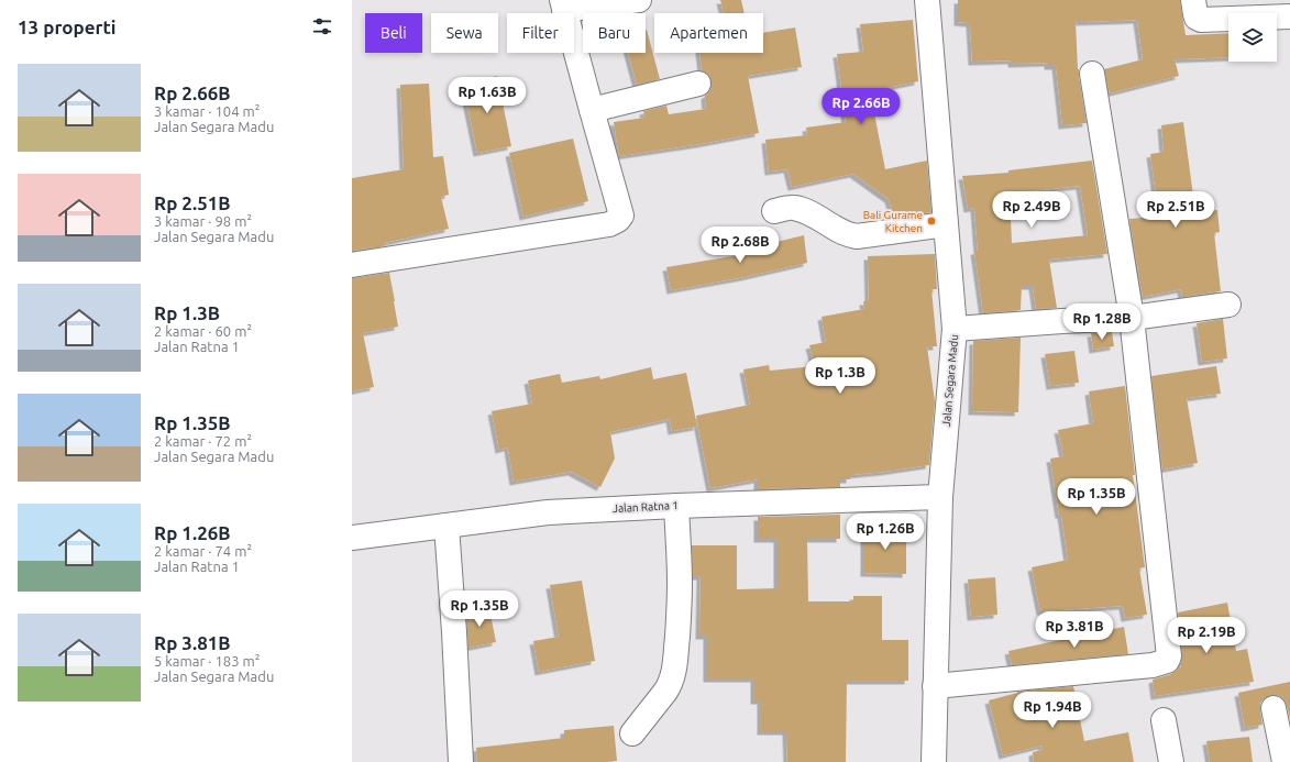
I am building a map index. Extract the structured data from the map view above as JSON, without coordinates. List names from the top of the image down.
{
  "streets": {
    "street": ["Jalan Segara Madu", "Jalan Ratna 1"]
  },
  "crossings": [
    ["Jalan Segara Madu", "Jalan Ratna 1"]
  ],
  "places": ["Bali Gurame Kitchen"],
  "page": {
    "heading": "13 properti",
    "chip": [
      "Beli",
      "Sewa",
      "Filter",
      "Baru",
      "Apartemen"
    ],
    "list": [
      {
        "name": "Rp 2.66B",
        "note": "3 kamar · 104 m² · Jalan Segara Madu"
      },
      {
        "name": "Rp 2.51B",
        "note": "3 kamar · 98 m² · Jalan Segara Madu"
      },
      {
        "name": "Rp 1.3B",
        "note": "2 kamar · 60 m² · Jalan Ratna 1"
      },
      {
        "name": "Rp 1.35B",
        "note": "2 kamar · 72 m² · Jalan Segara Madu"
      },
      {
        "name": "Rp 1.26B",
        "note": "2 kamar · 74 m² · Jalan Ratna 1"
      },
      {
        "name": "Rp 3.81B",
        "note": "5 kamar · 183 m² · Jalan Segara Madu"
      }
    ],
    "price": [
      "Rp 1.63B",
      "Rp 2.66B",
      "Rp 2.49B",
      "Rp 2.51B",
      "Rp 2.68B",
      "Rp 1.28B",
      "Rp 1.3B",
      "Rp 1.35B",
      "Rp 1.26B",
      "Rp 1.35B",
      "Rp 3.81B",
      "Rp 2.19B",
      "Rp 1.94B"
    ]
  }
}
